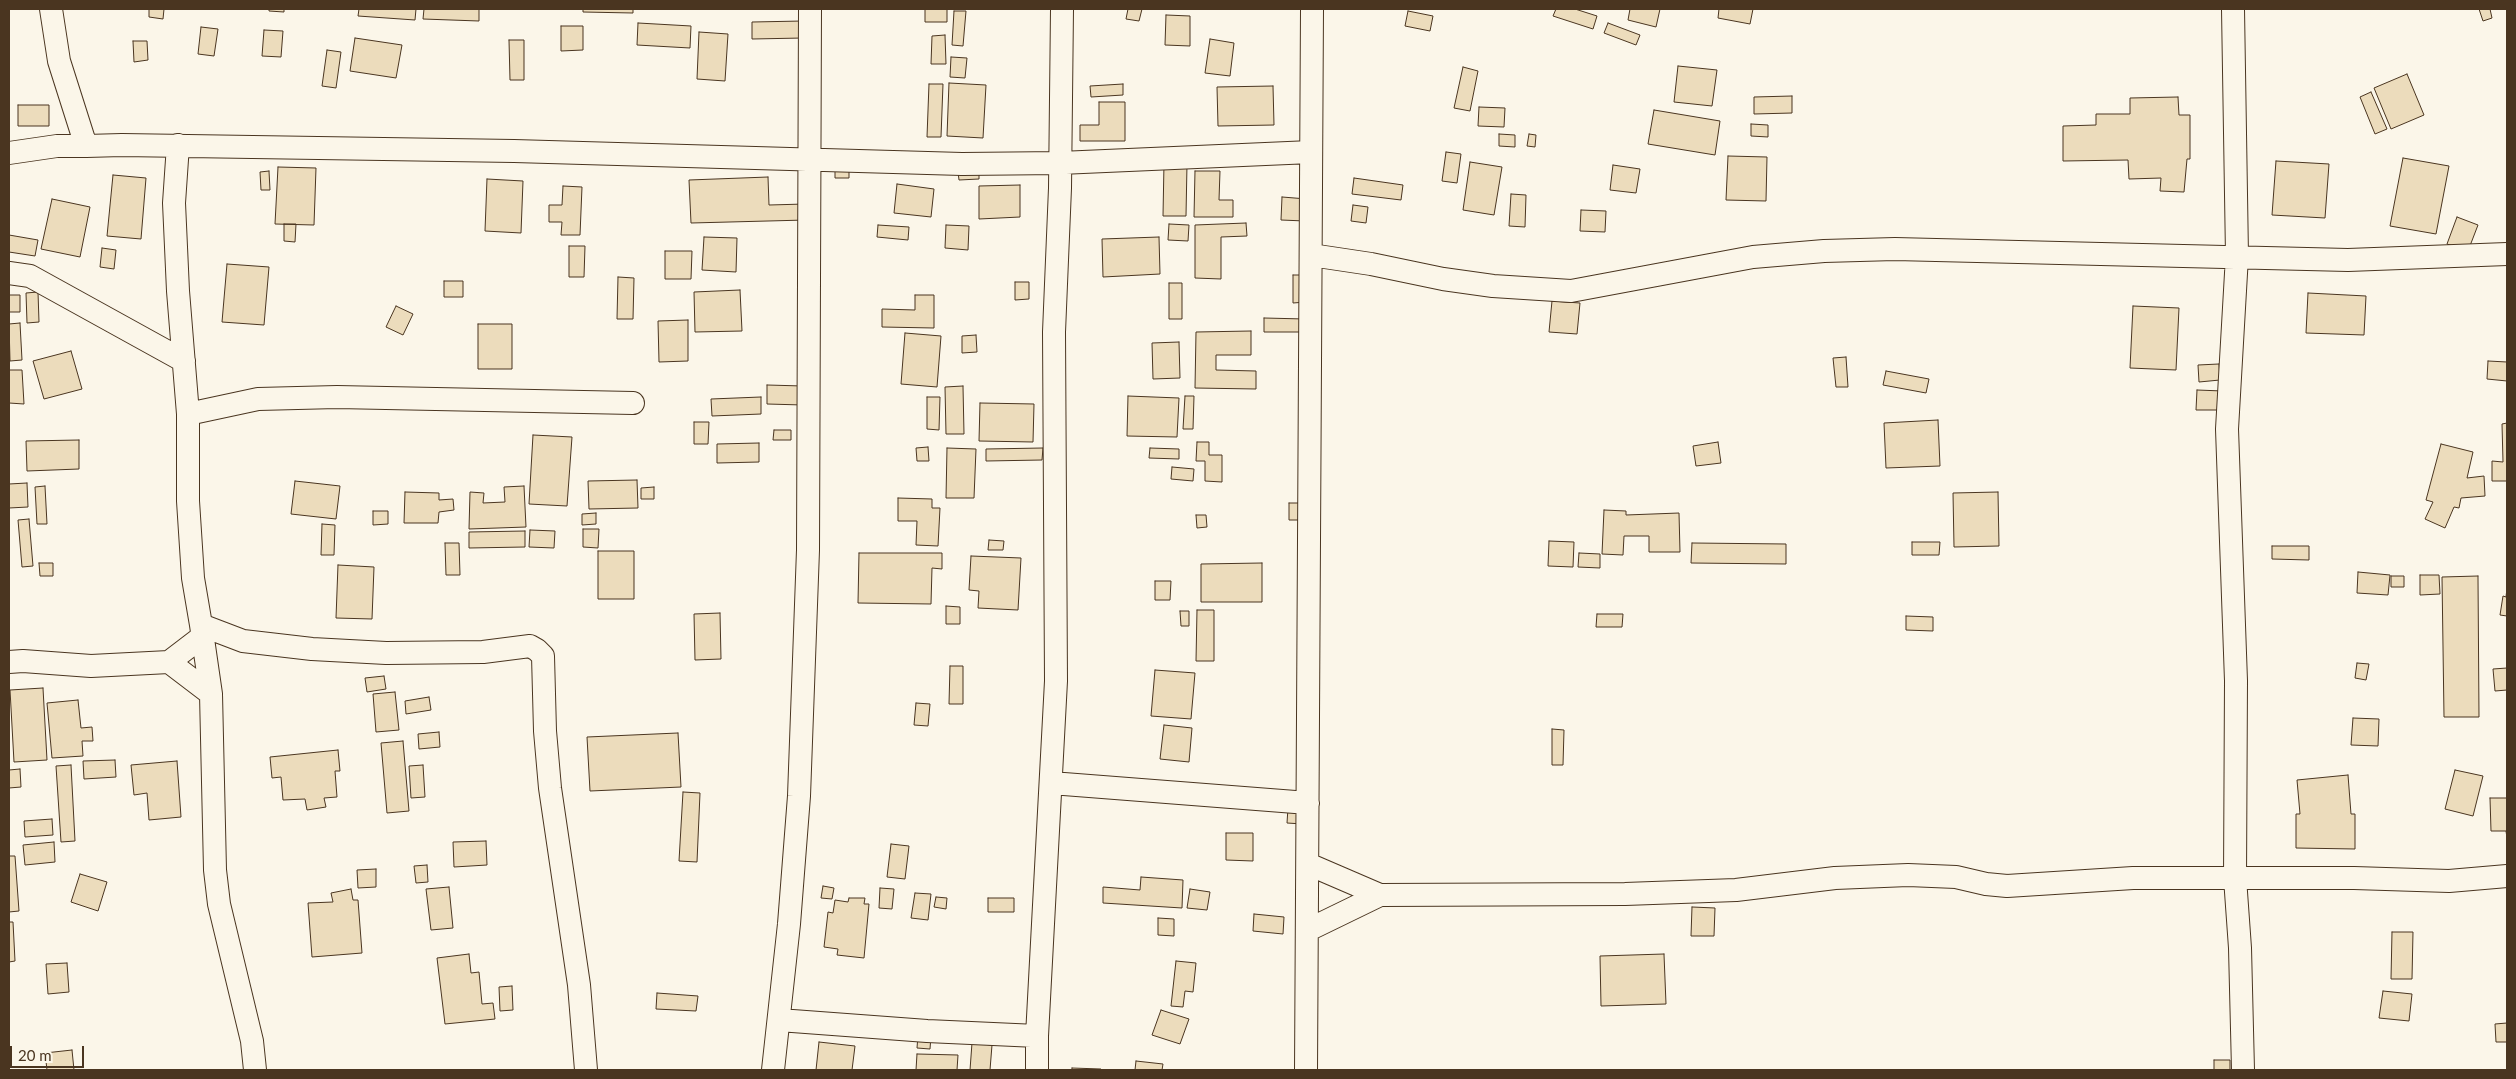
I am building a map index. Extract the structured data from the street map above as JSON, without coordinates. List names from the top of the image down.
{
  "scale_bar": "20 m"
}
